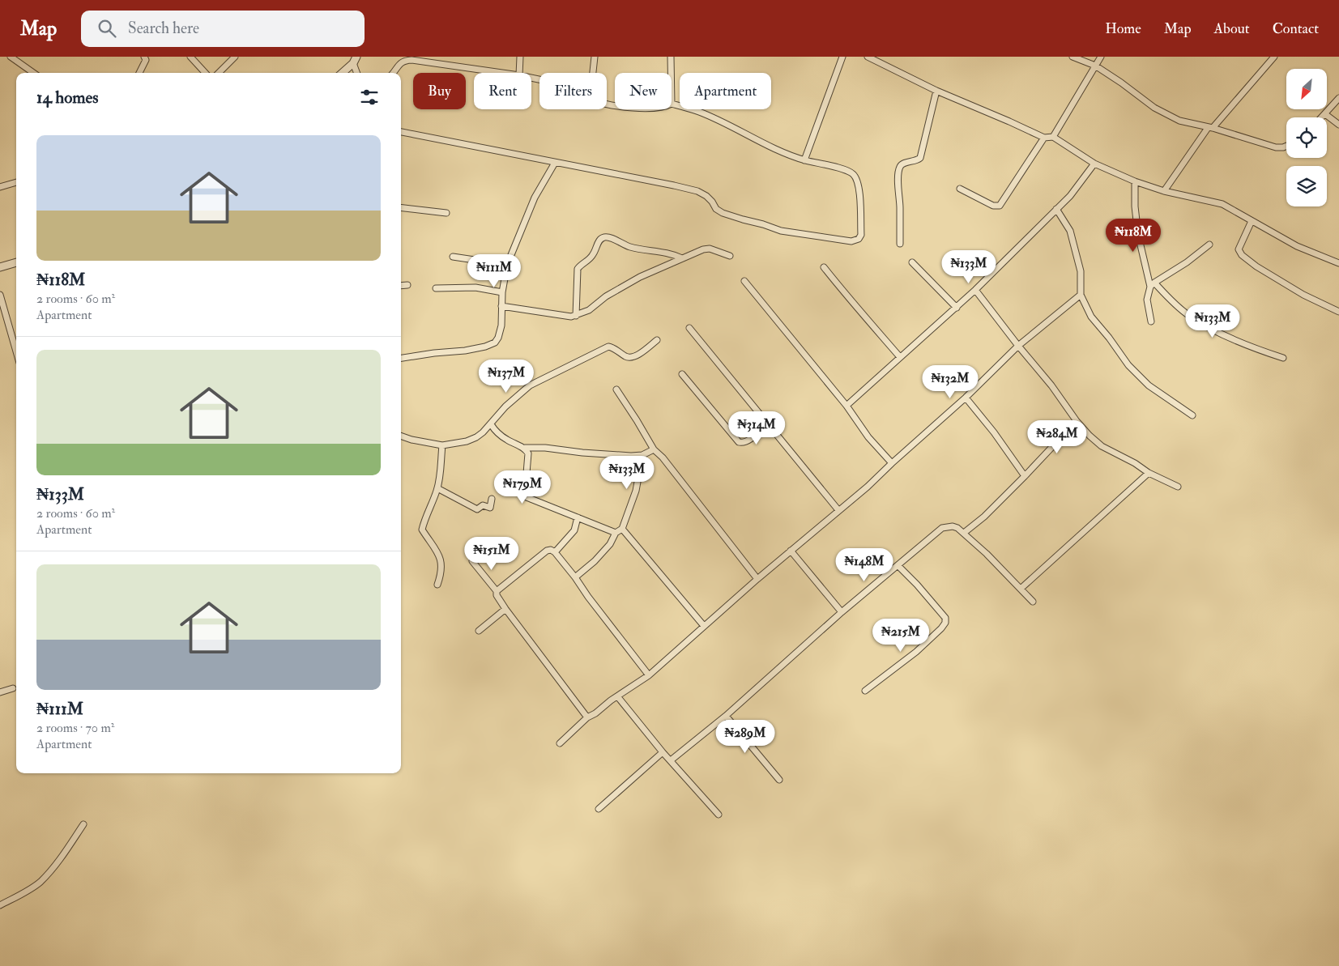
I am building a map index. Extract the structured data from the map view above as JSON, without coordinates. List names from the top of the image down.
{
  "north": "bottom left",
  "page": {
    "header": "Map",
    "search": "Search here",
    "nav": [
      "Home",
      "Map",
      "About",
      "Contact"
    ],
    "chip": [
      "Buy",
      "Rent",
      "Filters",
      "New",
      "Apartment"
    ],
    "heading": "14 homes",
    "list": [
      {
        "name": "₦118M",
        "note": "2 rooms · 60 m² · Apartment"
      },
      {
        "name": "₦133M",
        "note": "2 rooms · 60 m² · Apartment"
      },
      {
        "name": "₦111M",
        "note": "2 rooms · 70 m² · Apartment"
      }
    ],
    "price": [
      "₦118M",
      "₦133M",
      "₦111M",
      "₦133M",
      "₦137M",
      "₦132M",
      "₦314M",
      "₦284M",
      "₦133M",
      "₦179M",
      "₦151M",
      "₦148M",
      "₦215M",
      "₦289M"
    ]
  }
}
